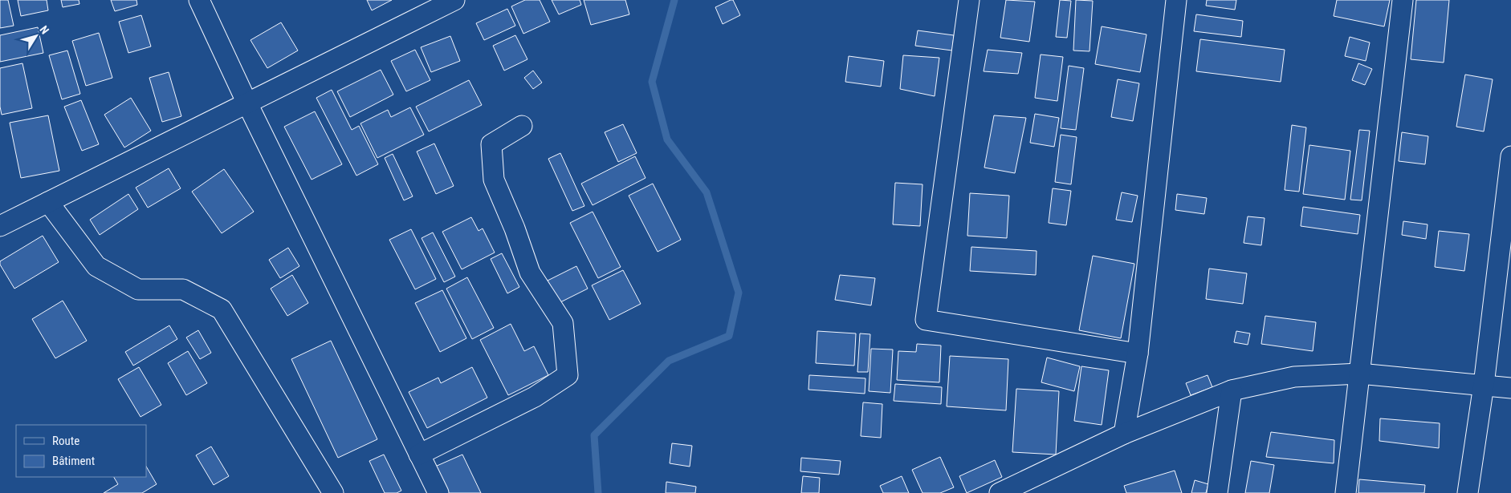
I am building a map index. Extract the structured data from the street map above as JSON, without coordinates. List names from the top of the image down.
{
  "legend": ["Route", "Bâtiment"],
  "north": "top right"
}
